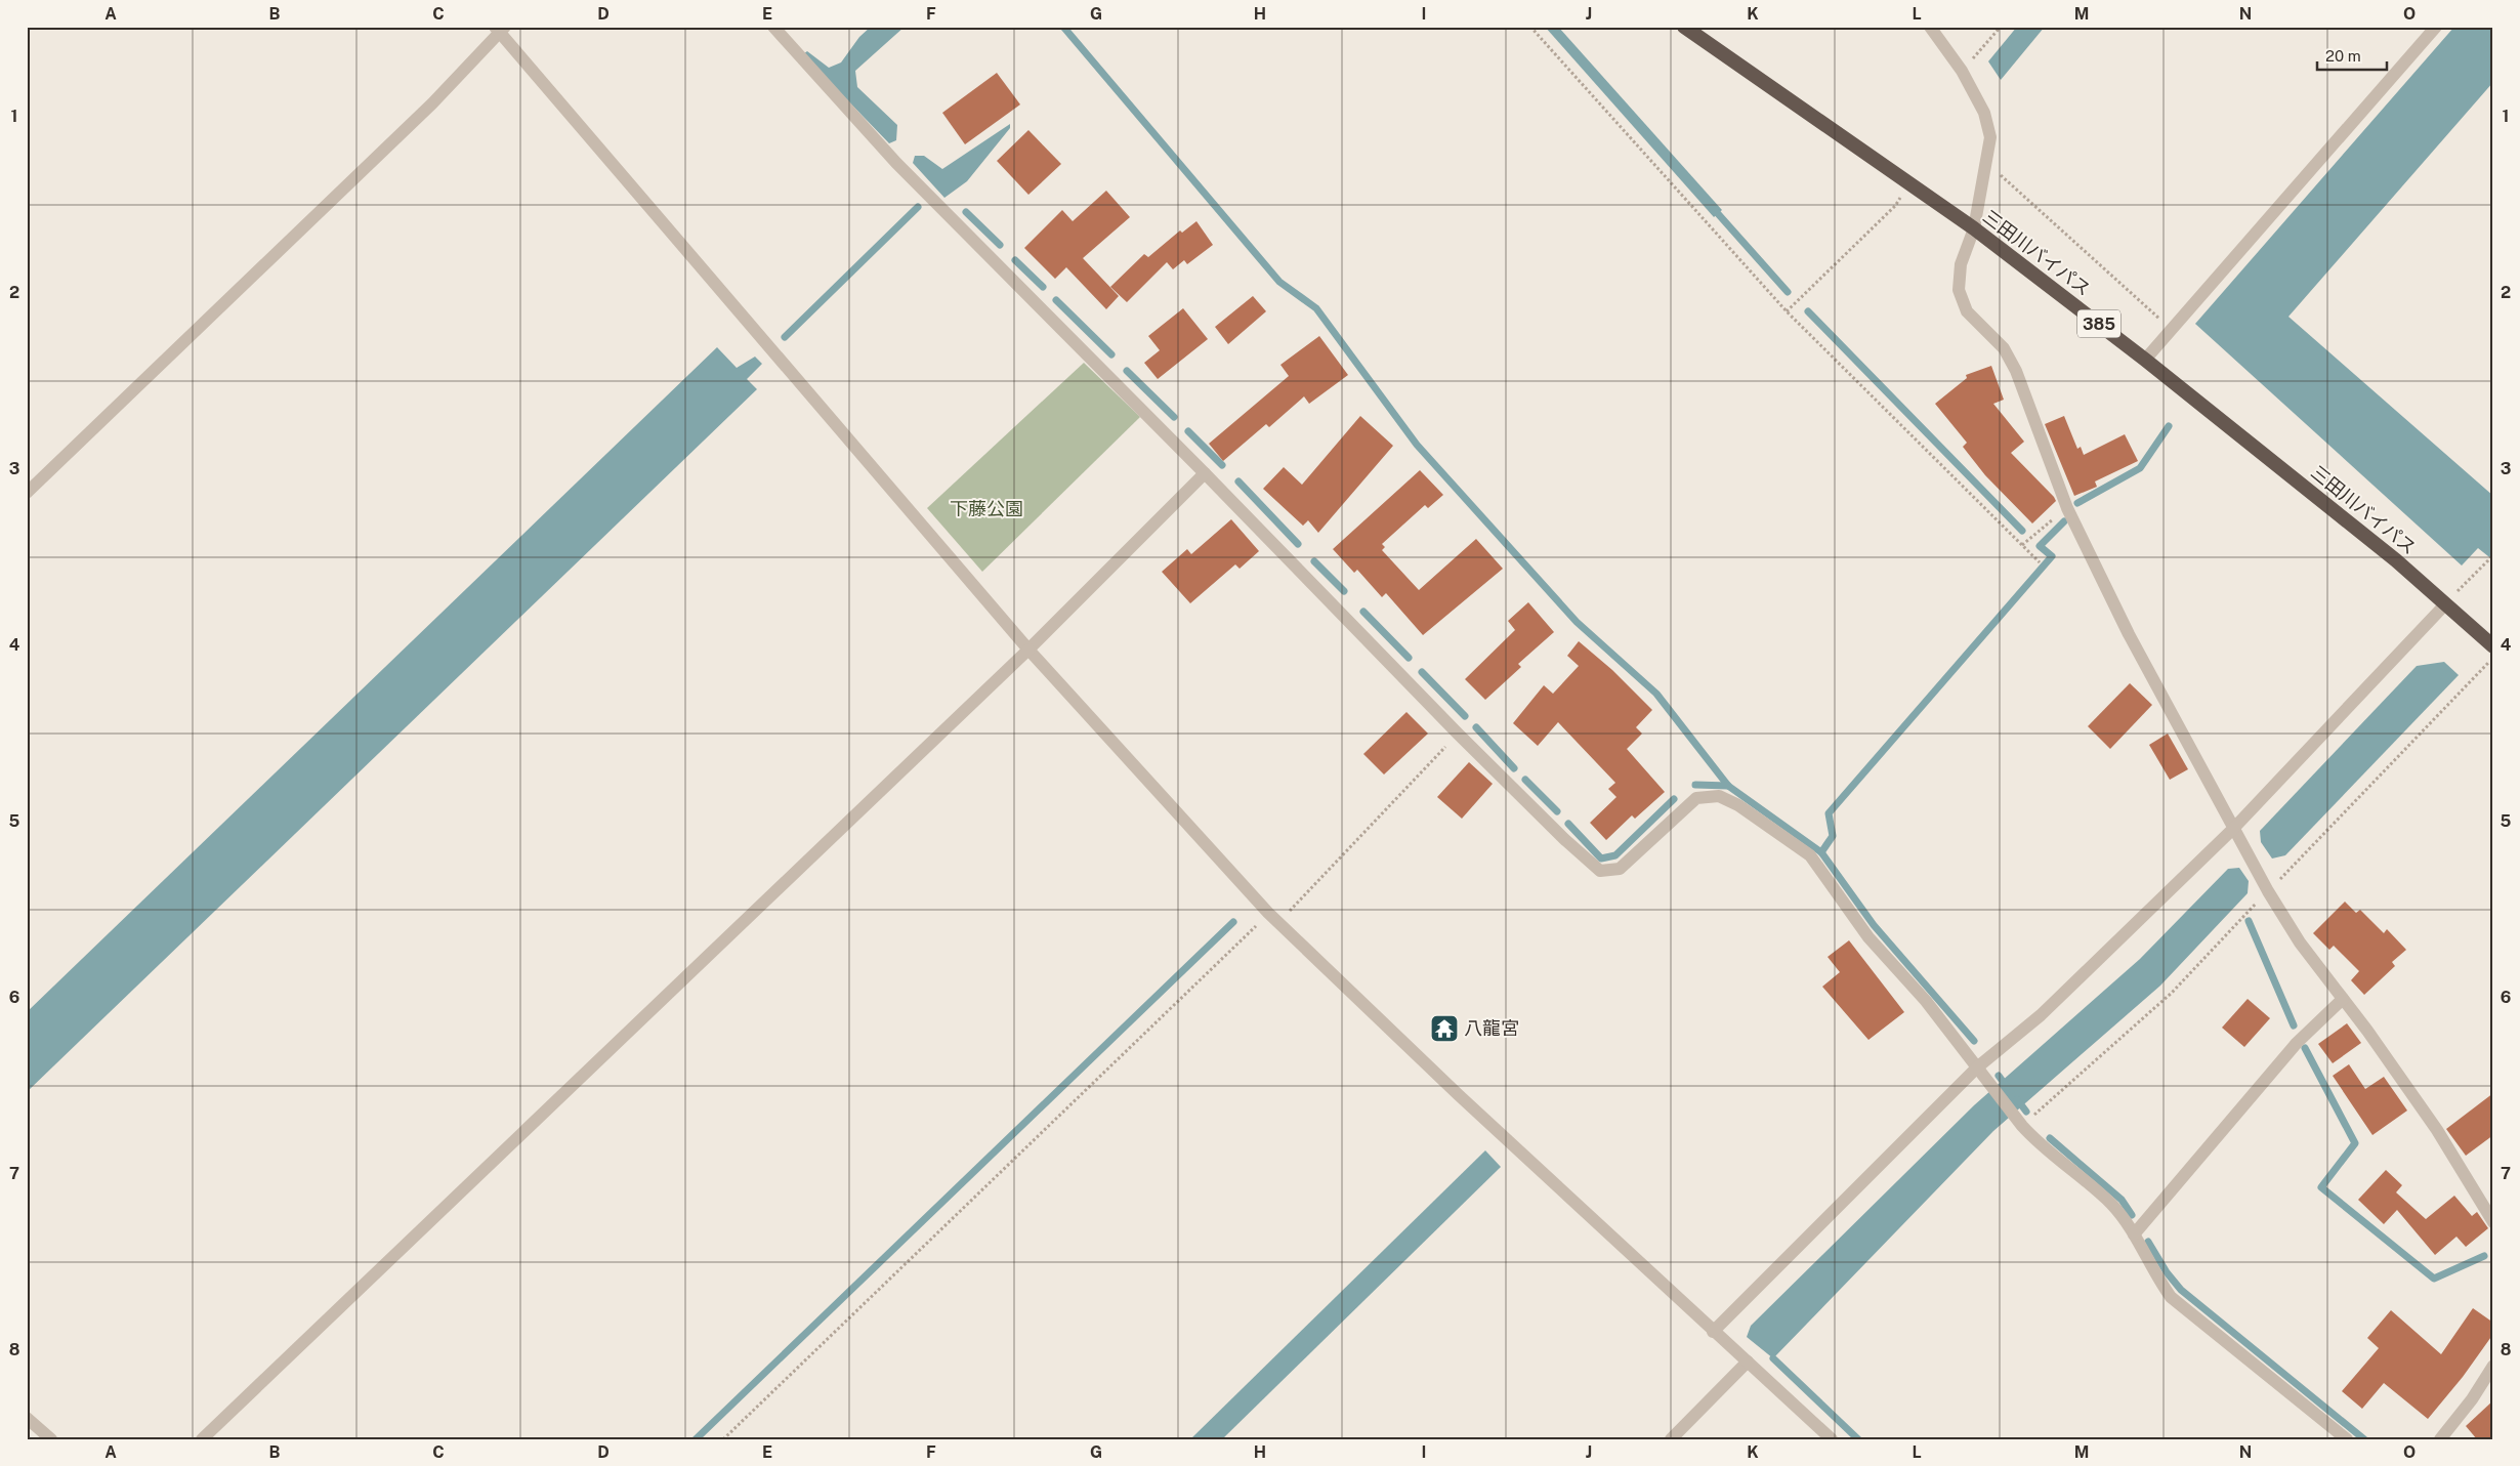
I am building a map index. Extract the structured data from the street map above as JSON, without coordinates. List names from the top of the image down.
{
  "streets": {
    "highway": ["三田川バイパス", "385"]
  },
  "parks": ["下藤公園"],
  "places": {
    "temple": ["八龍宮"]
  },
  "scale_bar": "20 m",
  "grid": {
    "columns": [
      "A",
      "B",
      "C",
      "D",
      "E",
      "F",
      "G",
      "H",
      "I",
      "J",
      "K",
      "L",
      "M",
      "N",
      "O"
    ],
    "rows": [
      "1",
      "2",
      "3",
      "4",
      "5",
      "6",
      "7",
      "8"
    ]
  }
}
